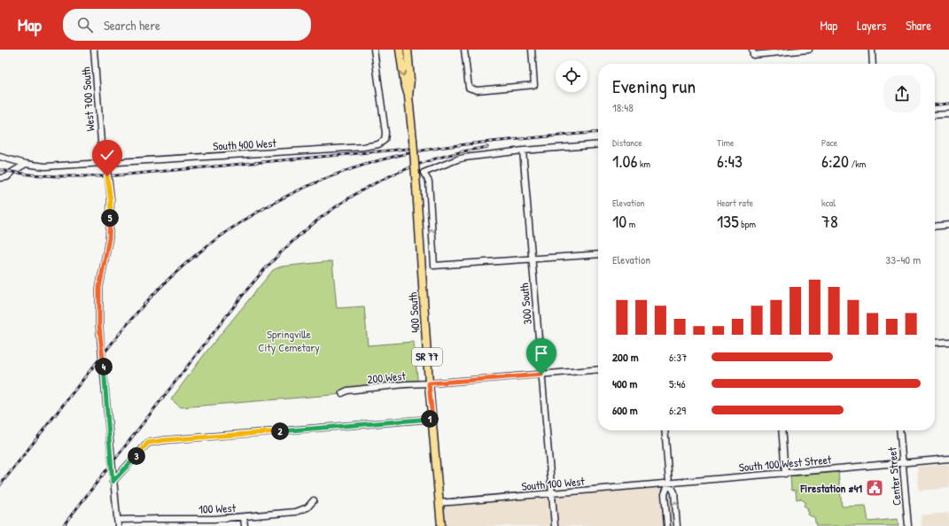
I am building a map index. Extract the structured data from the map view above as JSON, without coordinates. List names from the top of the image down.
{
  "streets": {
    "main road": ["400 South", "SR 77"],
    "street": [
      "West 700 South",
      "South 400 West",
      "300 South",
      "200 West",
      "South 100 West Street",
      "Center Street",
      "South 100 West",
      "100 West"
    ]
  },
  "crossings": [
    ["West 700 South", "South 400 West"],
    ["West 700 South", "100 West"],
    ["300 South", "200 West"],
    ["300 South", "South 100 West"],
    ["400 South", "200 West"],
    ["400 South", "South 100 West"],
    ["South 100 West Street", "Center Street"],
    ["South 100 West Street", "South 100 West"]
  ],
  "parks": ["Springville City Cemetary"],
  "places": {
    "public building": ["Firestation #41"]
  },
  "page": {
    "header": "Map",
    "search": "Search here",
    "nav": ["Map", "Layers", "Share"],
    "heading": ["Evening run", "18:48"],
    "stats": [
      ["Distance", "1.06 km"],
      ["Time", "6:43"],
      ["Pace", "6:20 /km"],
      ["Elevation", "10 m"],
      ["Heart rate", "135 bpm"],
      ["kcal", "78"]
    ],
    "pins": [
      "5",
      "4",
      "1",
      "2",
      "3"
    ],
    "chart": ["Elevation", "33–40 m"],
    "list": [
      {
        "name": "200 m",
        "note": "6:37"
      },
      {
        "name": "400 m",
        "note": "5:46"
      },
      {
        "name": "600 m",
        "note": "6:29"
      }
    ]
  }
}
